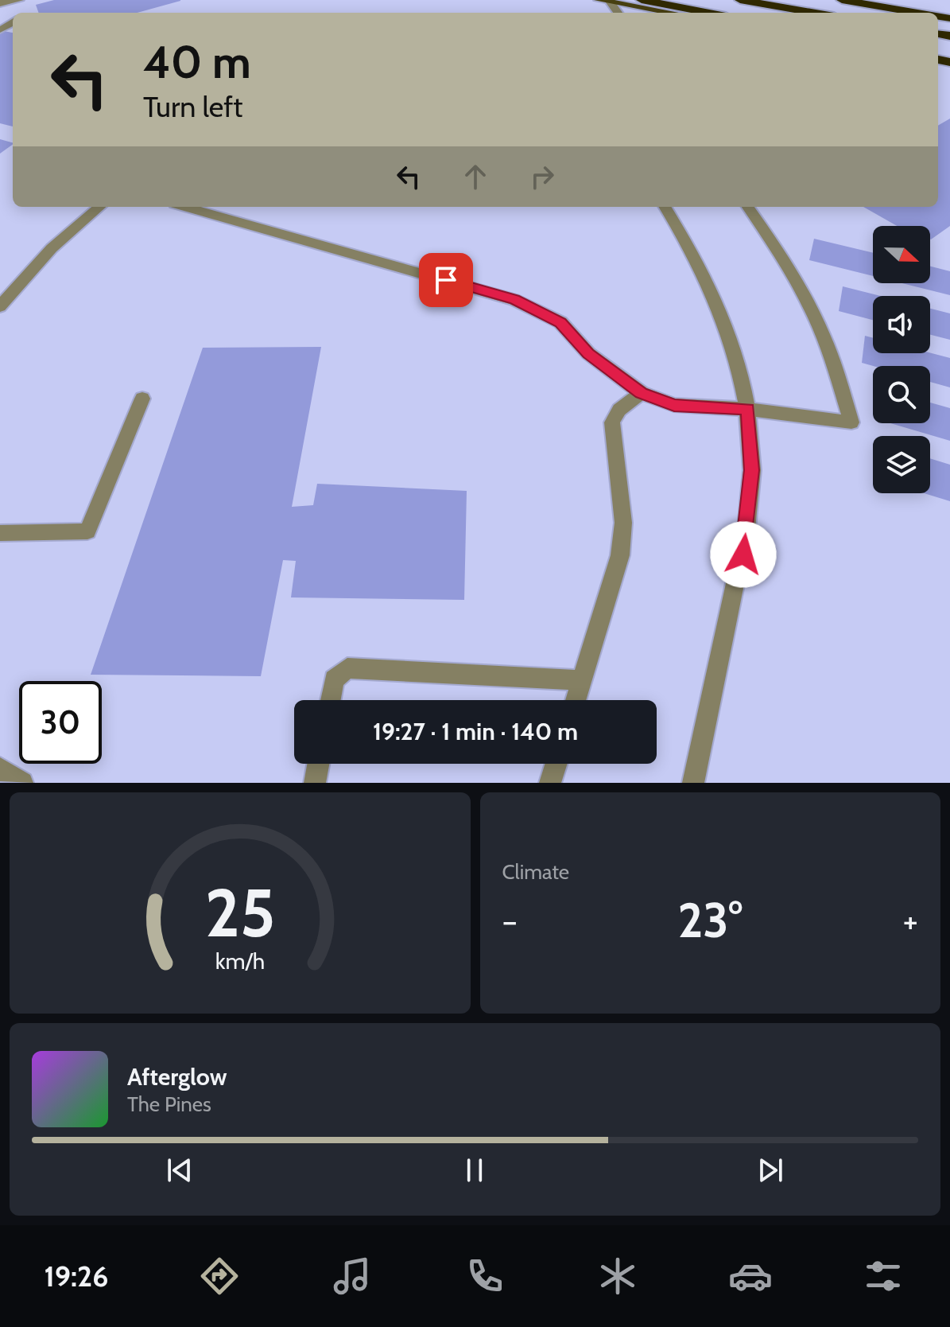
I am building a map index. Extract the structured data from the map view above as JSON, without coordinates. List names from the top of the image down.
{
  "north": "right",
  "page": {
    "turn": ["40 m", "Turn left"],
    "limit": "30",
    "trip": "19:27 · 1 min · 140 m",
    "tile": "Climate",
    "heat": ["−", "23°", "+"],
    "song": ["Afterglow", "The Pines"],
    "tabs": "19:26",
    "gauge": ["25", "km/h"]
  }
}
